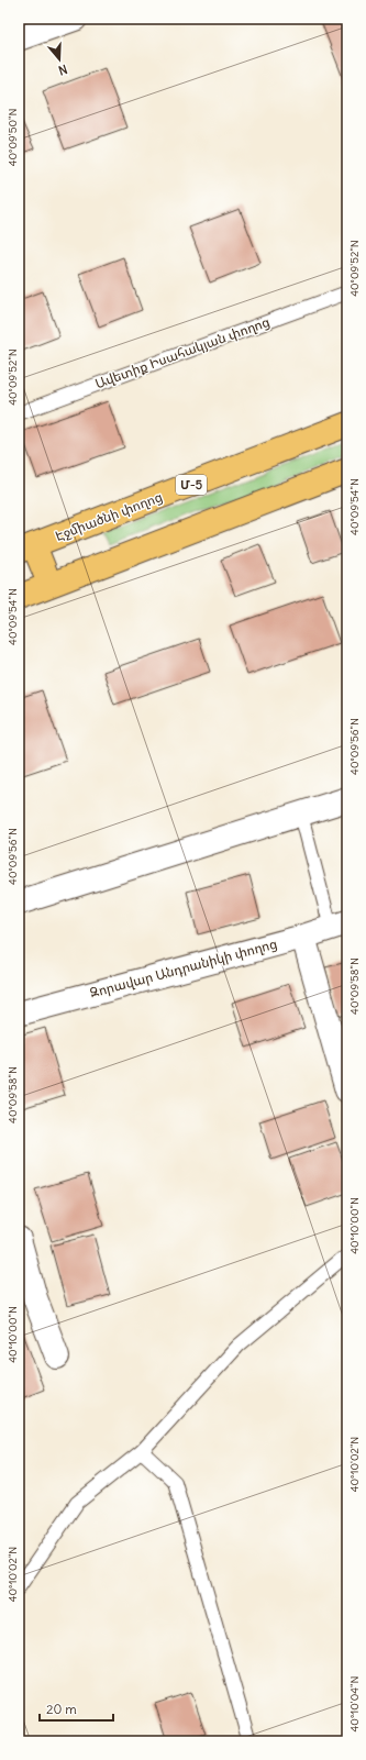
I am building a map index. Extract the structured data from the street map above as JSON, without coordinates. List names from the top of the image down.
{
  "streets": {
    "highway": ["Մ-5", "Էջմիածնի փողոց"],
    "street": ["Զորավար Անդրանիկի փողոց"],
    "lane": ["Ավետիք Իսահակյան փողոց"]
  },
  "scale_bar": "20 m",
  "north": "bottom",
  "coordinates": [
    "40°09'50\"N",
    "40°09'52\"N",
    "40°09'54\"N",
    "40°09'56\"N",
    "40°09'58\"N",
    "40°10'00\"N",
    "40°10'02\"N",
    "40°10'04\"N"
  ]
}
